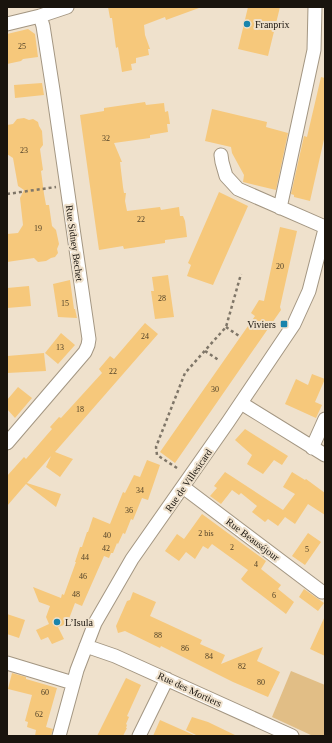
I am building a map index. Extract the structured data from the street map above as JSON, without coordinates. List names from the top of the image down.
{
  "streets": {
    "street": [
      "Rue Sidney Bechet",
      "Rue de Villesicard",
      "Rue Beauséjour",
      "Rue des Mortiers"
    ]
  },
  "crossings": [
    ["Rue de Villesicard", "Rue Beauséjour"],
    ["Rue de Villesicard", "Rue des Mortiers"]
  ],
  "places": {
    "other": ["Franprix", "L’Isula"],
    "transit": ["Viviers"]
  },
  "house_numbers": [
    "25",
    "32",
    "23",
    "22",
    "19",
    "20",
    "28",
    "15",
    "24",
    "13",
    "22",
    "30",
    "18",
    "34",
    "36",
    "2 bis",
    "40",
    "2",
    "42",
    "5",
    "44",
    "4",
    "46",
    "48",
    "6",
    "88",
    "86",
    "84",
    "82",
    "80",
    "60",
    "62"
  ]
}
